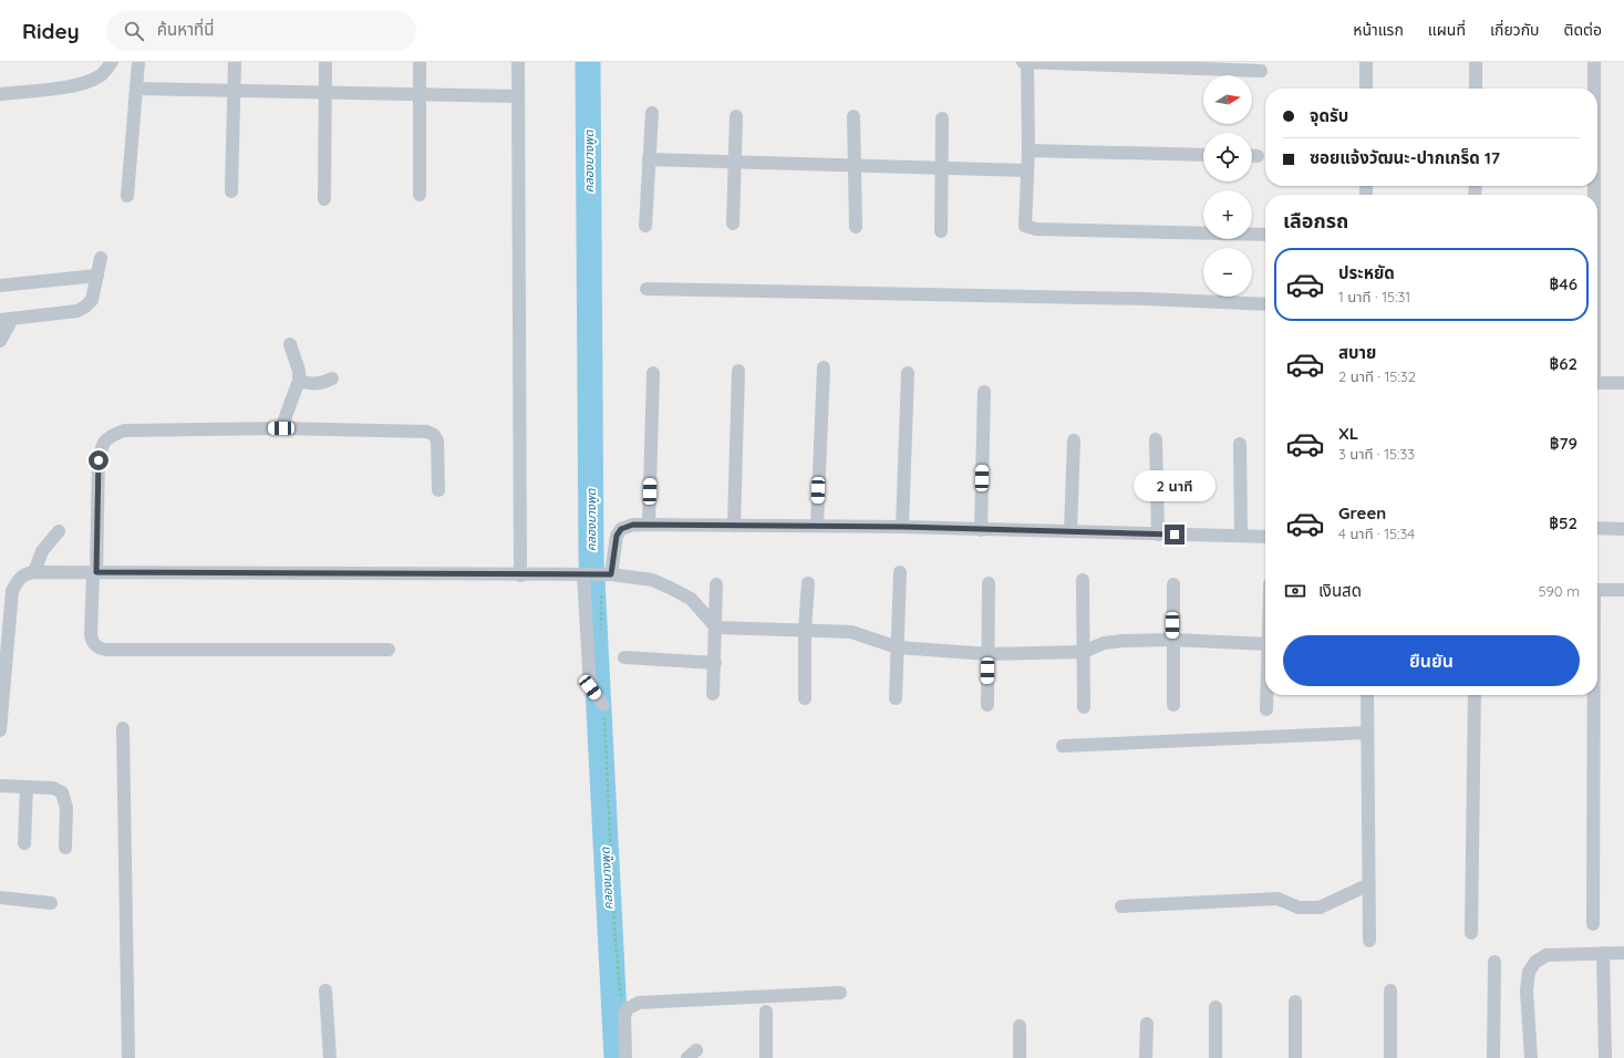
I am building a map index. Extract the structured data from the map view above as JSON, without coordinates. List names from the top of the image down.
{
  "water": ["คลองบางพูด"],
  "north": "right",
  "page": {
    "header": "Ridey",
    "search": "ค้นหาที่นี่",
    "nav": [
      "หน้าแรก",
      "แผนที่",
      "เกี่ยวกับ",
      "ติดต่อ"
    ],
    "map_buttons": ["+", "−"],
    "banner": ["จุดรับ", "ซอยแจ้งวัฒนะ-ปากเกร็ด 17"],
    "heading": "เลือกรถ",
    "list": [
      {
        "name": "ประหยัด",
        "note": "1 นาที · 15:31",
        "value": "฿46"
      },
      {
        "name": "สบาย",
        "note": "2 นาที · 15:32",
        "value": "฿62"
      },
      {
        "name": "XL",
        "note": "3 นาที · 15:33",
        "value": "฿79"
      },
      {
        "name": "Green",
        "note": "4 นาที · 15:34",
        "value": "฿52"
      }
    ],
    "bubble": "2 นาที",
    "pay": ["เงินสด", "590 m"],
    "buttons": "ยืนยัน"
  }
}
